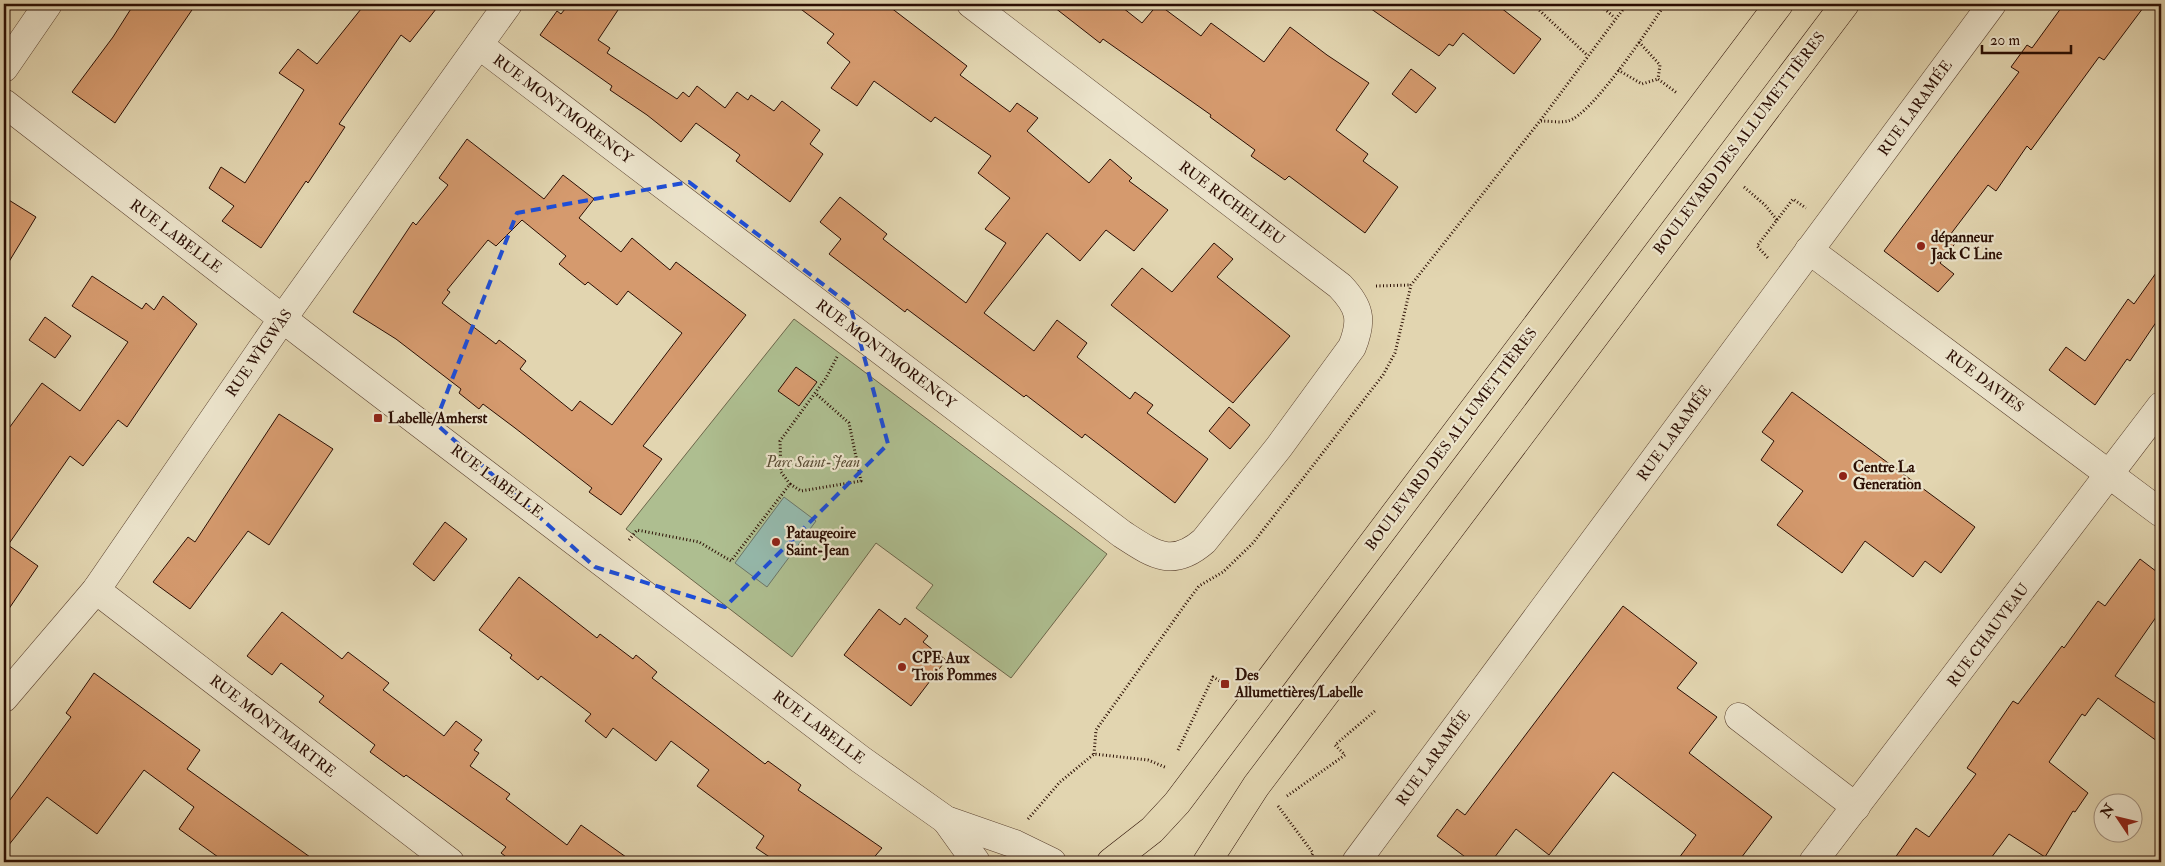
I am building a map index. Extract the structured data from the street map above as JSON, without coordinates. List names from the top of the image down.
{
  "streets": {
    "main road": ["BOULEVARD DES ALLUMETTIÈRES"],
    "street": [
      "RUE LARAMÉE",
      "RUE MONTMORENCY",
      "RUE RICHELIEU",
      "RUE LABELLE",
      "RUE WÌGWÀS",
      "RUE DAVIES",
      "RUE CHAUVEAU",
      "RUE MONTMARTRE"
    ]
  },
  "crossings": [
    ["RUE LARAMÉE", "RUE DAVIES"],
    ["RUE MONTMORENCY", "RUE RICHELIEU"],
    ["RUE MONTMORENCY", "RUE WÌGWÀS"],
    ["RUE LABELLE", "RUE WÌGWÀS"],
    ["RUE WÌGWÀS", "RUE MONTMARTRE"],
    ["RUE DAVIES", "RUE CHAUVEAU"]
  ],
  "parks": ["Parc Saint-Jean"],
  "places": {
    "other": [
      "dépanneur Jack C Line",
      "Centre La Generation",
      "Pataugeoire Saint-Jean",
      "CPE Aux Trois Pommes"
    ],
    "transit": ["Labelle/Amherst", "Des Allumettières/Labelle"]
  },
  "scale_bar": "20 m",
  "north": "top left"
}
